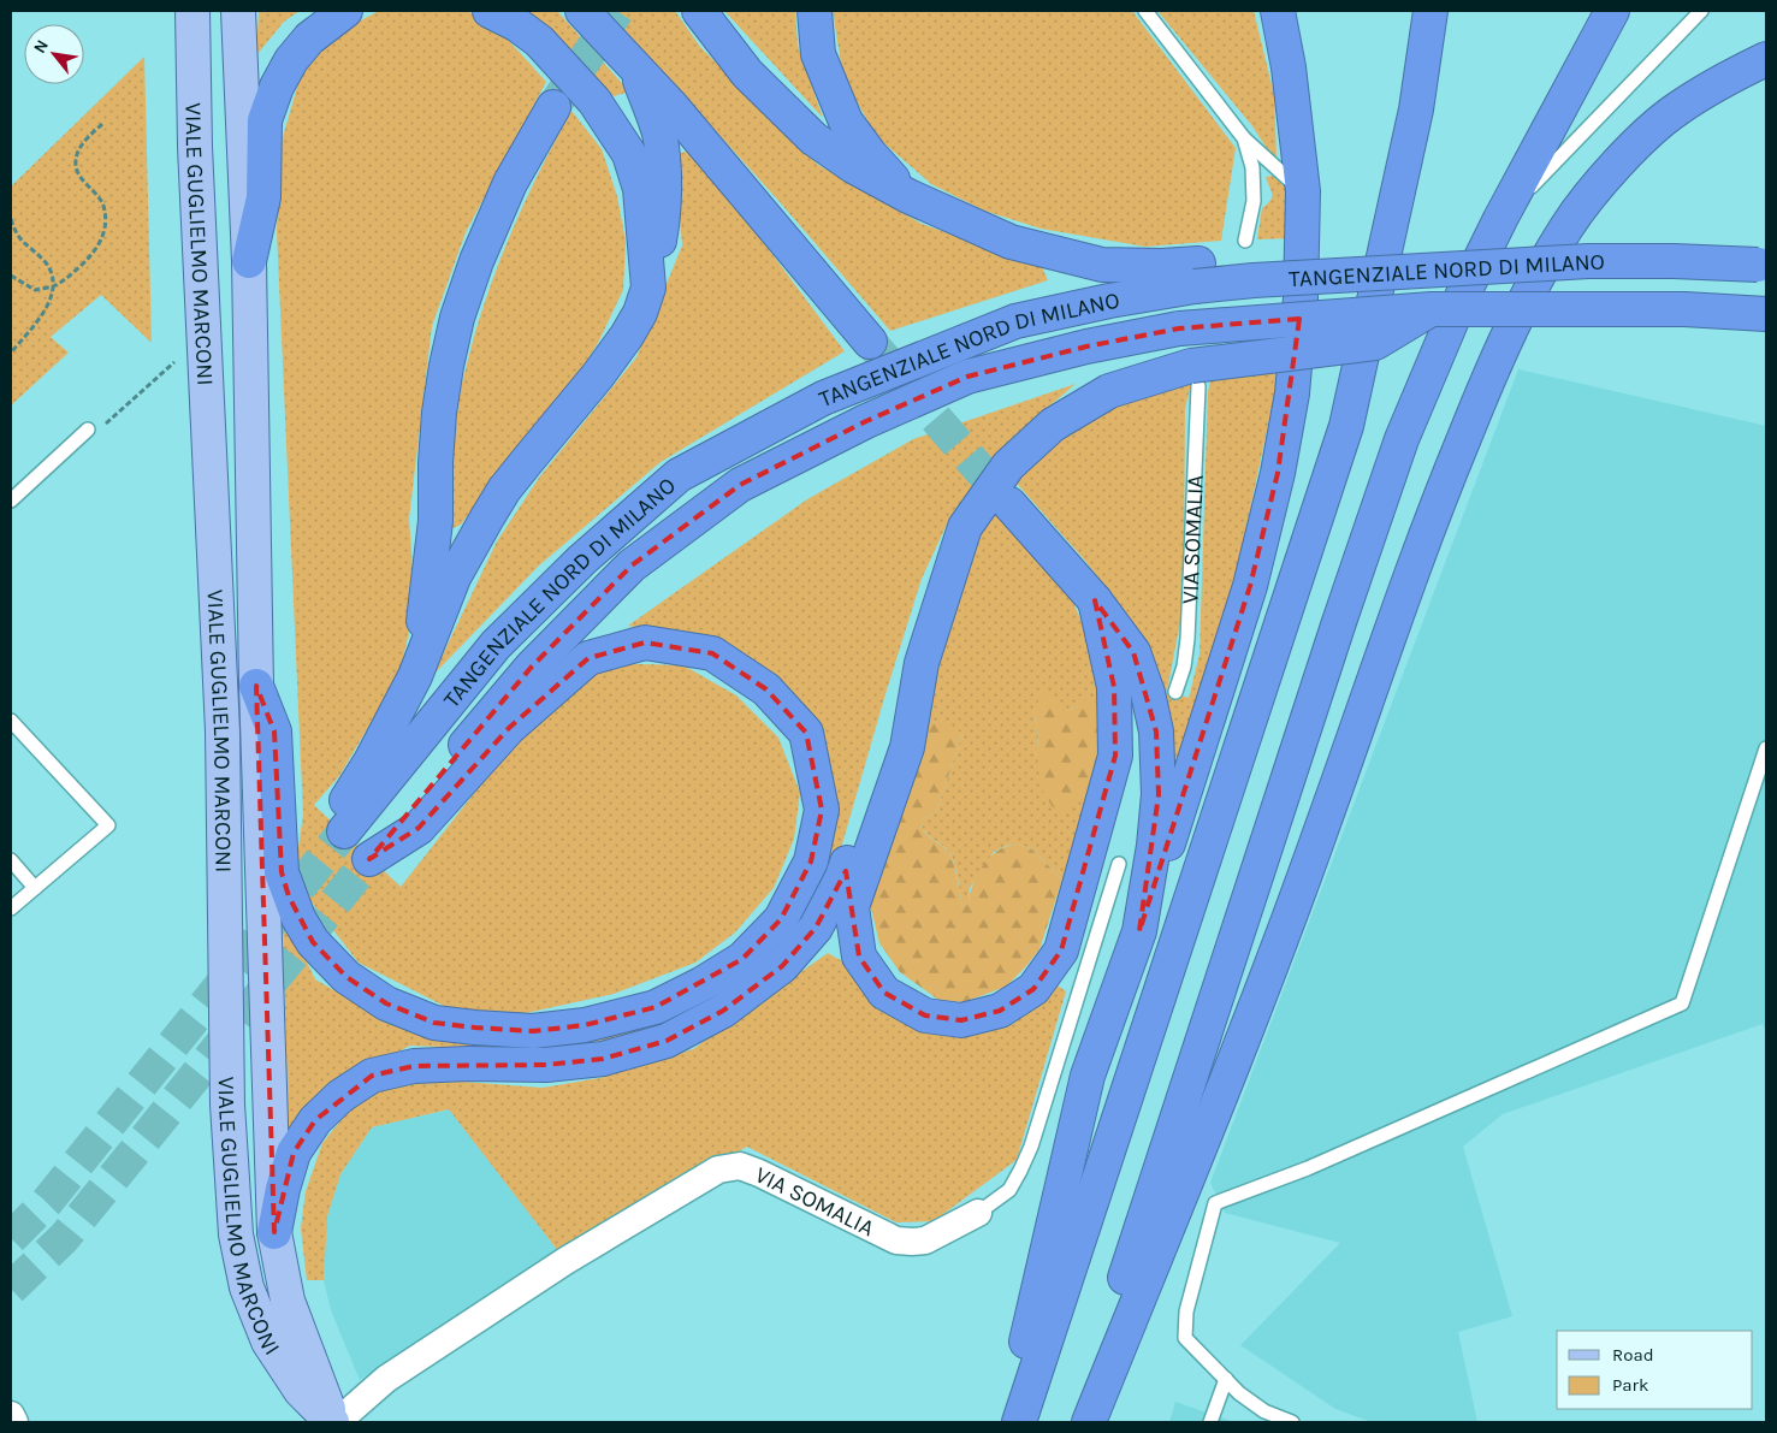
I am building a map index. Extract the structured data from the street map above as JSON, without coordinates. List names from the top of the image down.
{
  "streets": {
    "highway": ["TANGENZIALE NORD DI MILANO"],
    "main road": ["VIALE GUGLIELMO MARCONI"],
    "street": ["VIA SOMALIA"]
  },
  "crossings": [
    ["VIALE GUGLIELMO MARCONI", "TANGENZIALE NORD DI MILANO"],
    ["VIALE GUGLIELMO MARCONI", "VIA SOMALIA"]
  ],
  "legend": ["Road", "Park"],
  "north": "top left"
}
